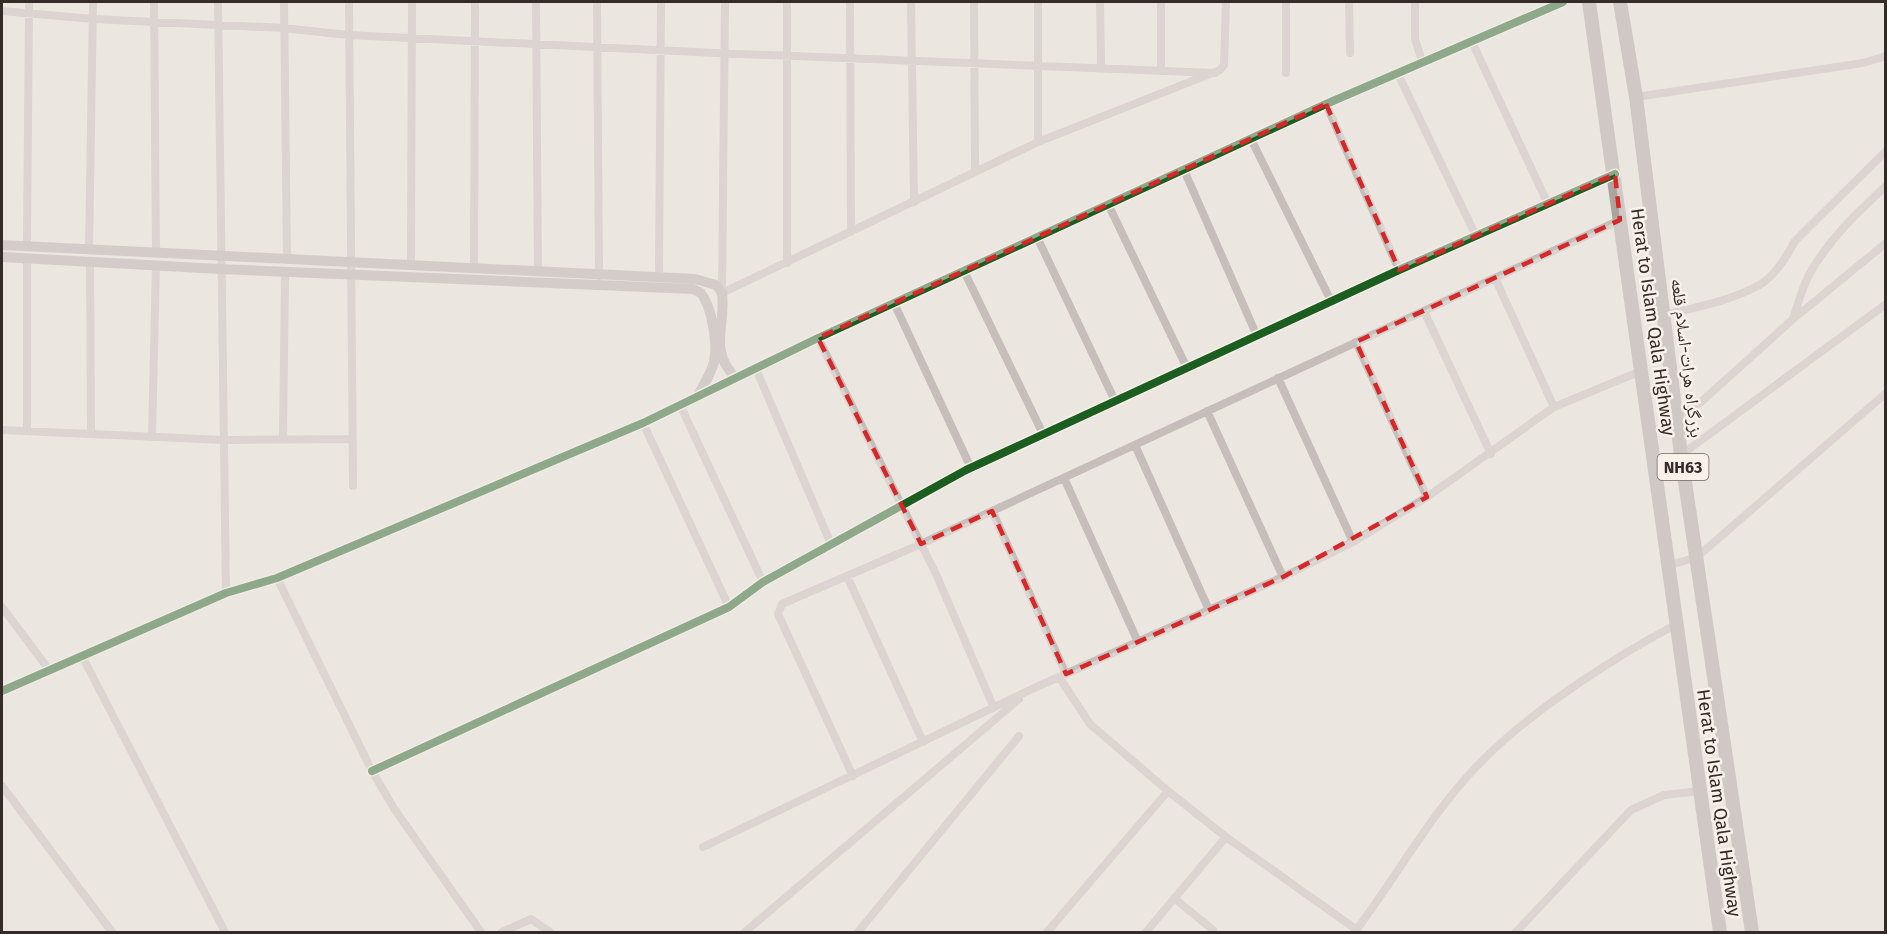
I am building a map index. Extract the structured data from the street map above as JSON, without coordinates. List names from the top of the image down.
{
  "streets": {
    "highway": ["Herat to Islam Qala Highway", "بزرگراه هرات-اسلام قلعه", "NH63"]
  }
}
